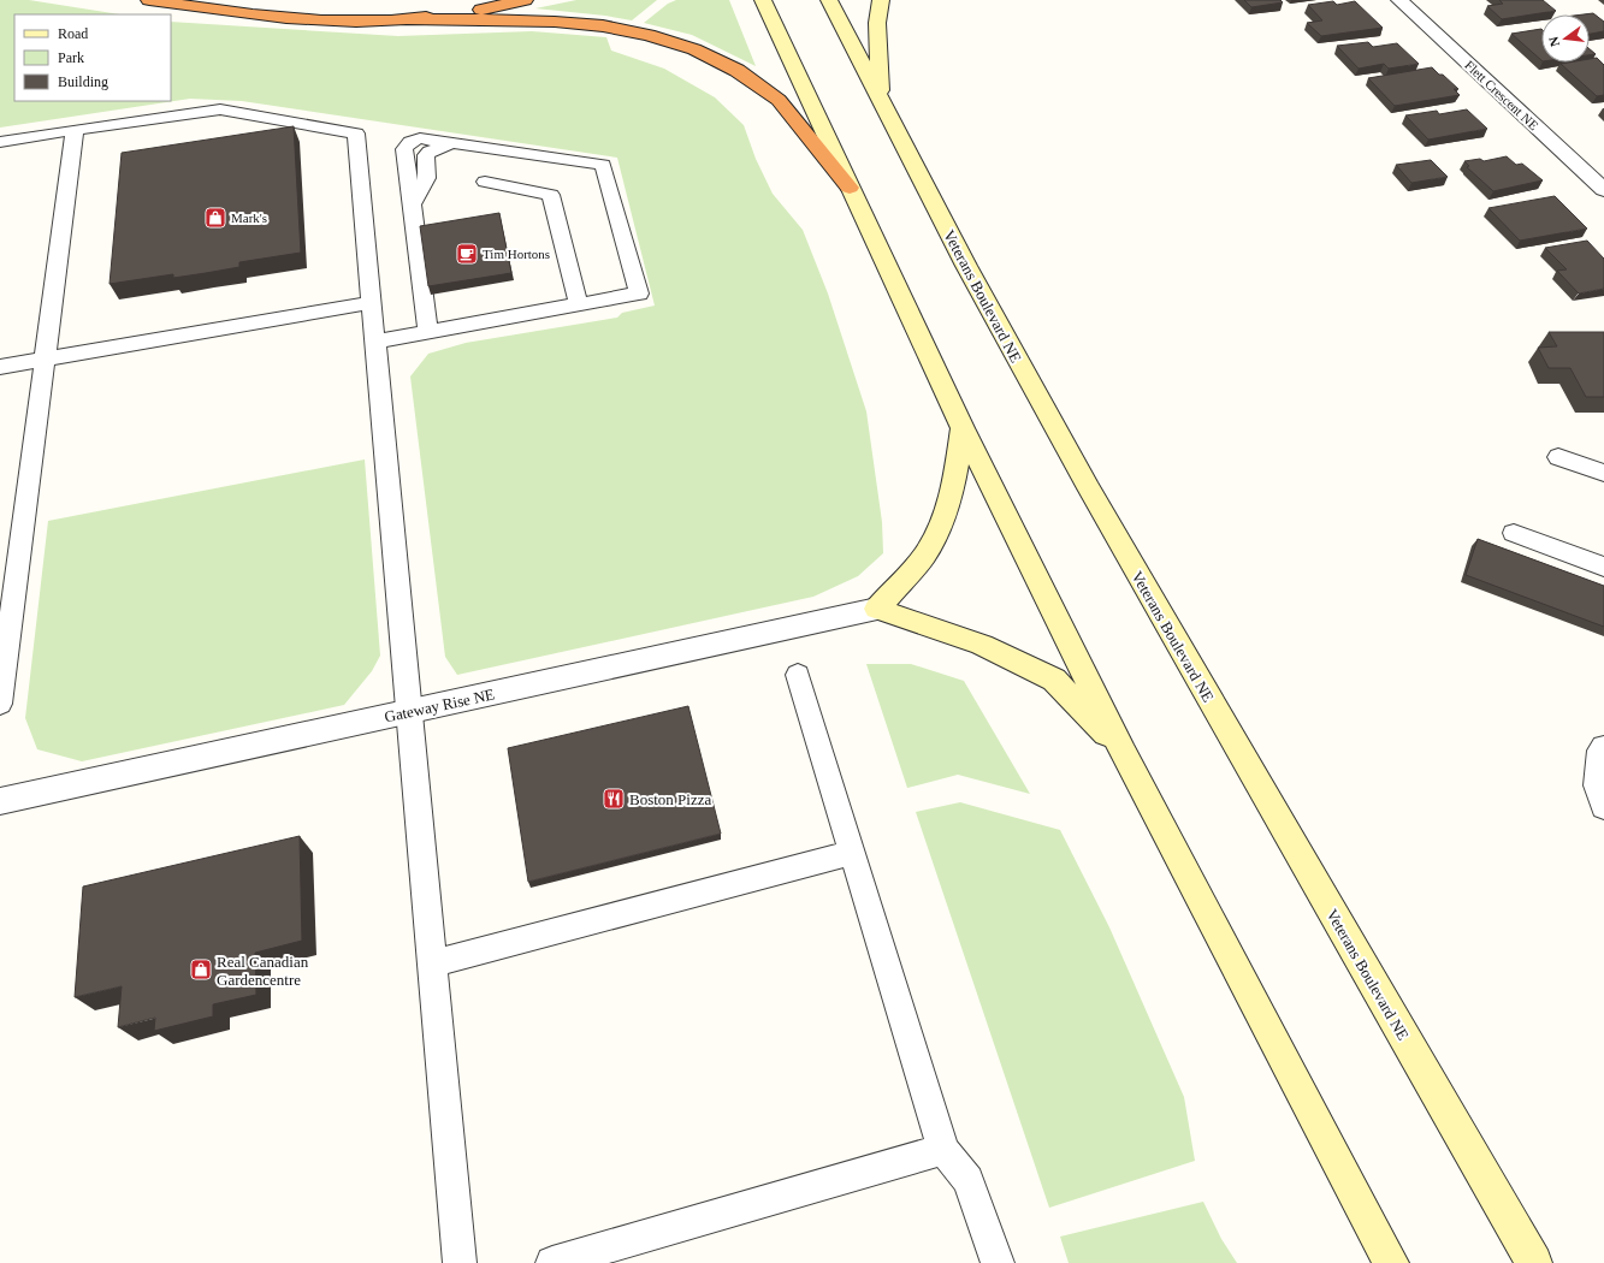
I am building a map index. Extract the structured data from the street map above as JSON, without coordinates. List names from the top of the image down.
{
  "streets": {
    "main road": ["Veterans Boulevard NE"],
    "street": ["Flett Crescent NE", "Gateway Rise NE"]
  },
  "places": {
    "shop": ["Mark's", "Real Canadian Gardencentre"],
    "cafe": ["Tim Hortons"],
    "restaurant": ["Boston Pizza"]
  },
  "legend": ["Road", "Park", "Building"],
  "north": "left"
}
